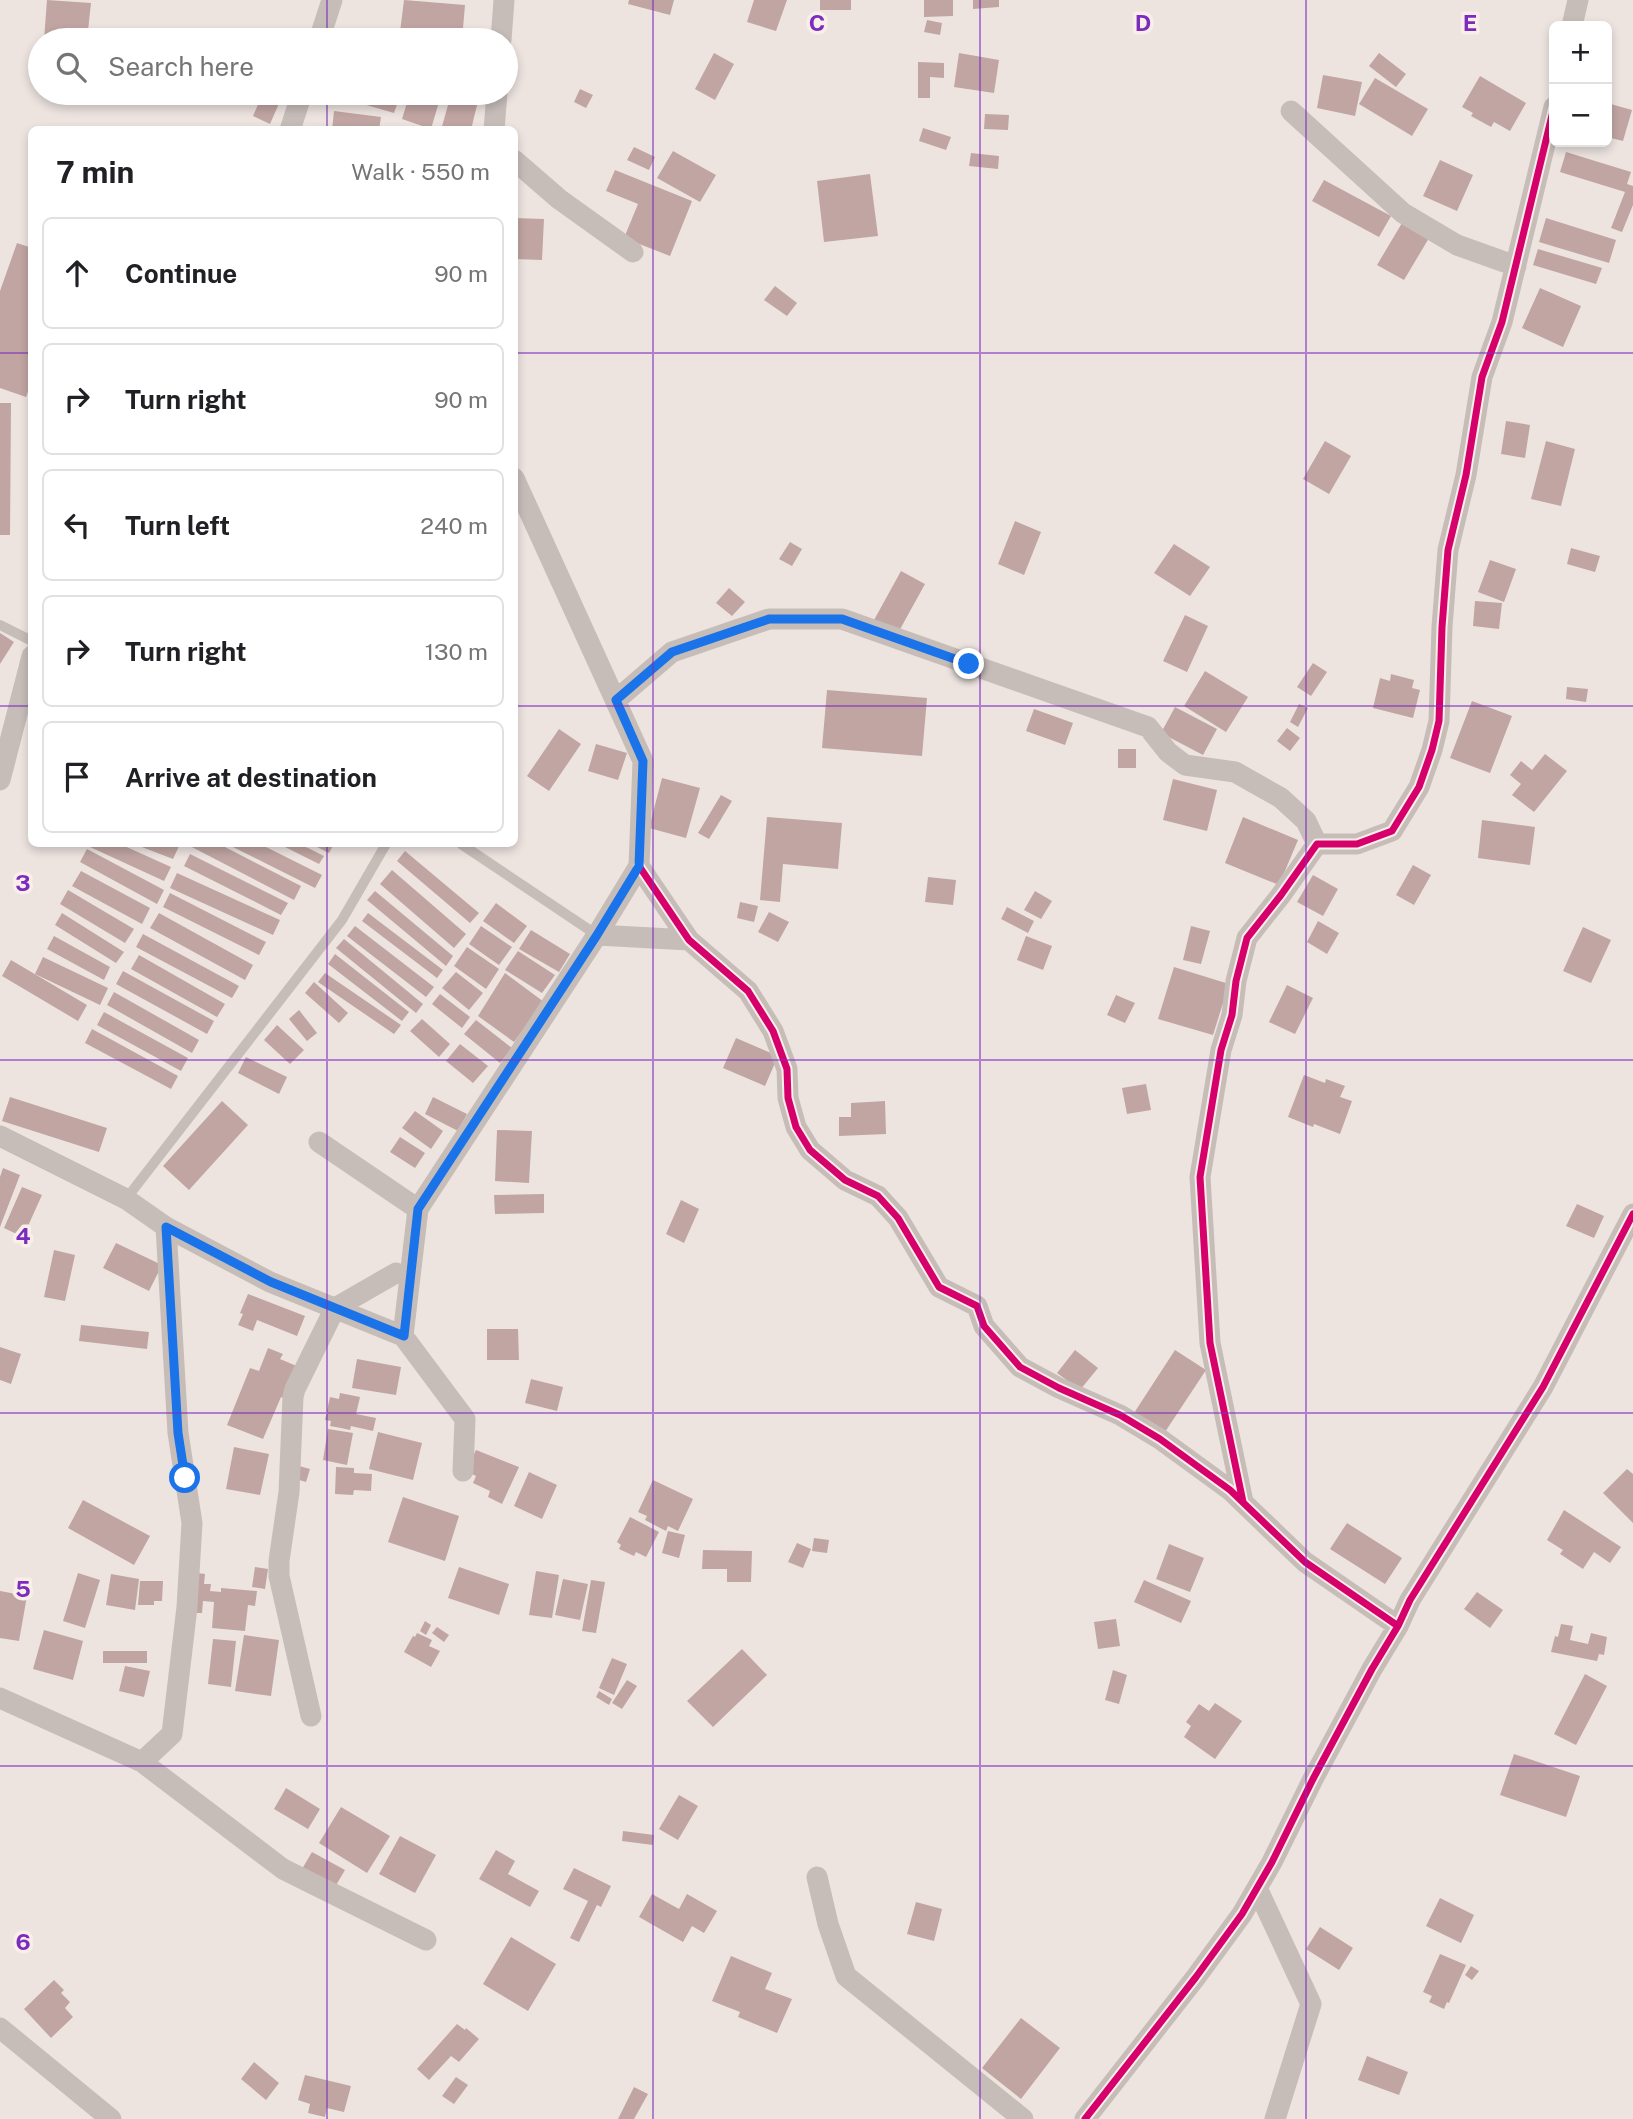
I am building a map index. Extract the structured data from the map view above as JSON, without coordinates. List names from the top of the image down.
{
  "page": {
    "map_buttons": ["+", "−"],
    "search": "Search here",
    "heading": ["7 min", "Walk · 550 m"],
    "list": [
      ["Continue", "90 m"],
      ["Turn right", "90 m"],
      ["Turn left", "240 m"],
      ["Turn right", "130 m"],
      "Arrive at destination"
    ]
  },
  "grid": {
    "columns": ["C", "D", "E"],
    "rows": [
      "3",
      "4",
      "5",
      "6"
    ]
  }
}
